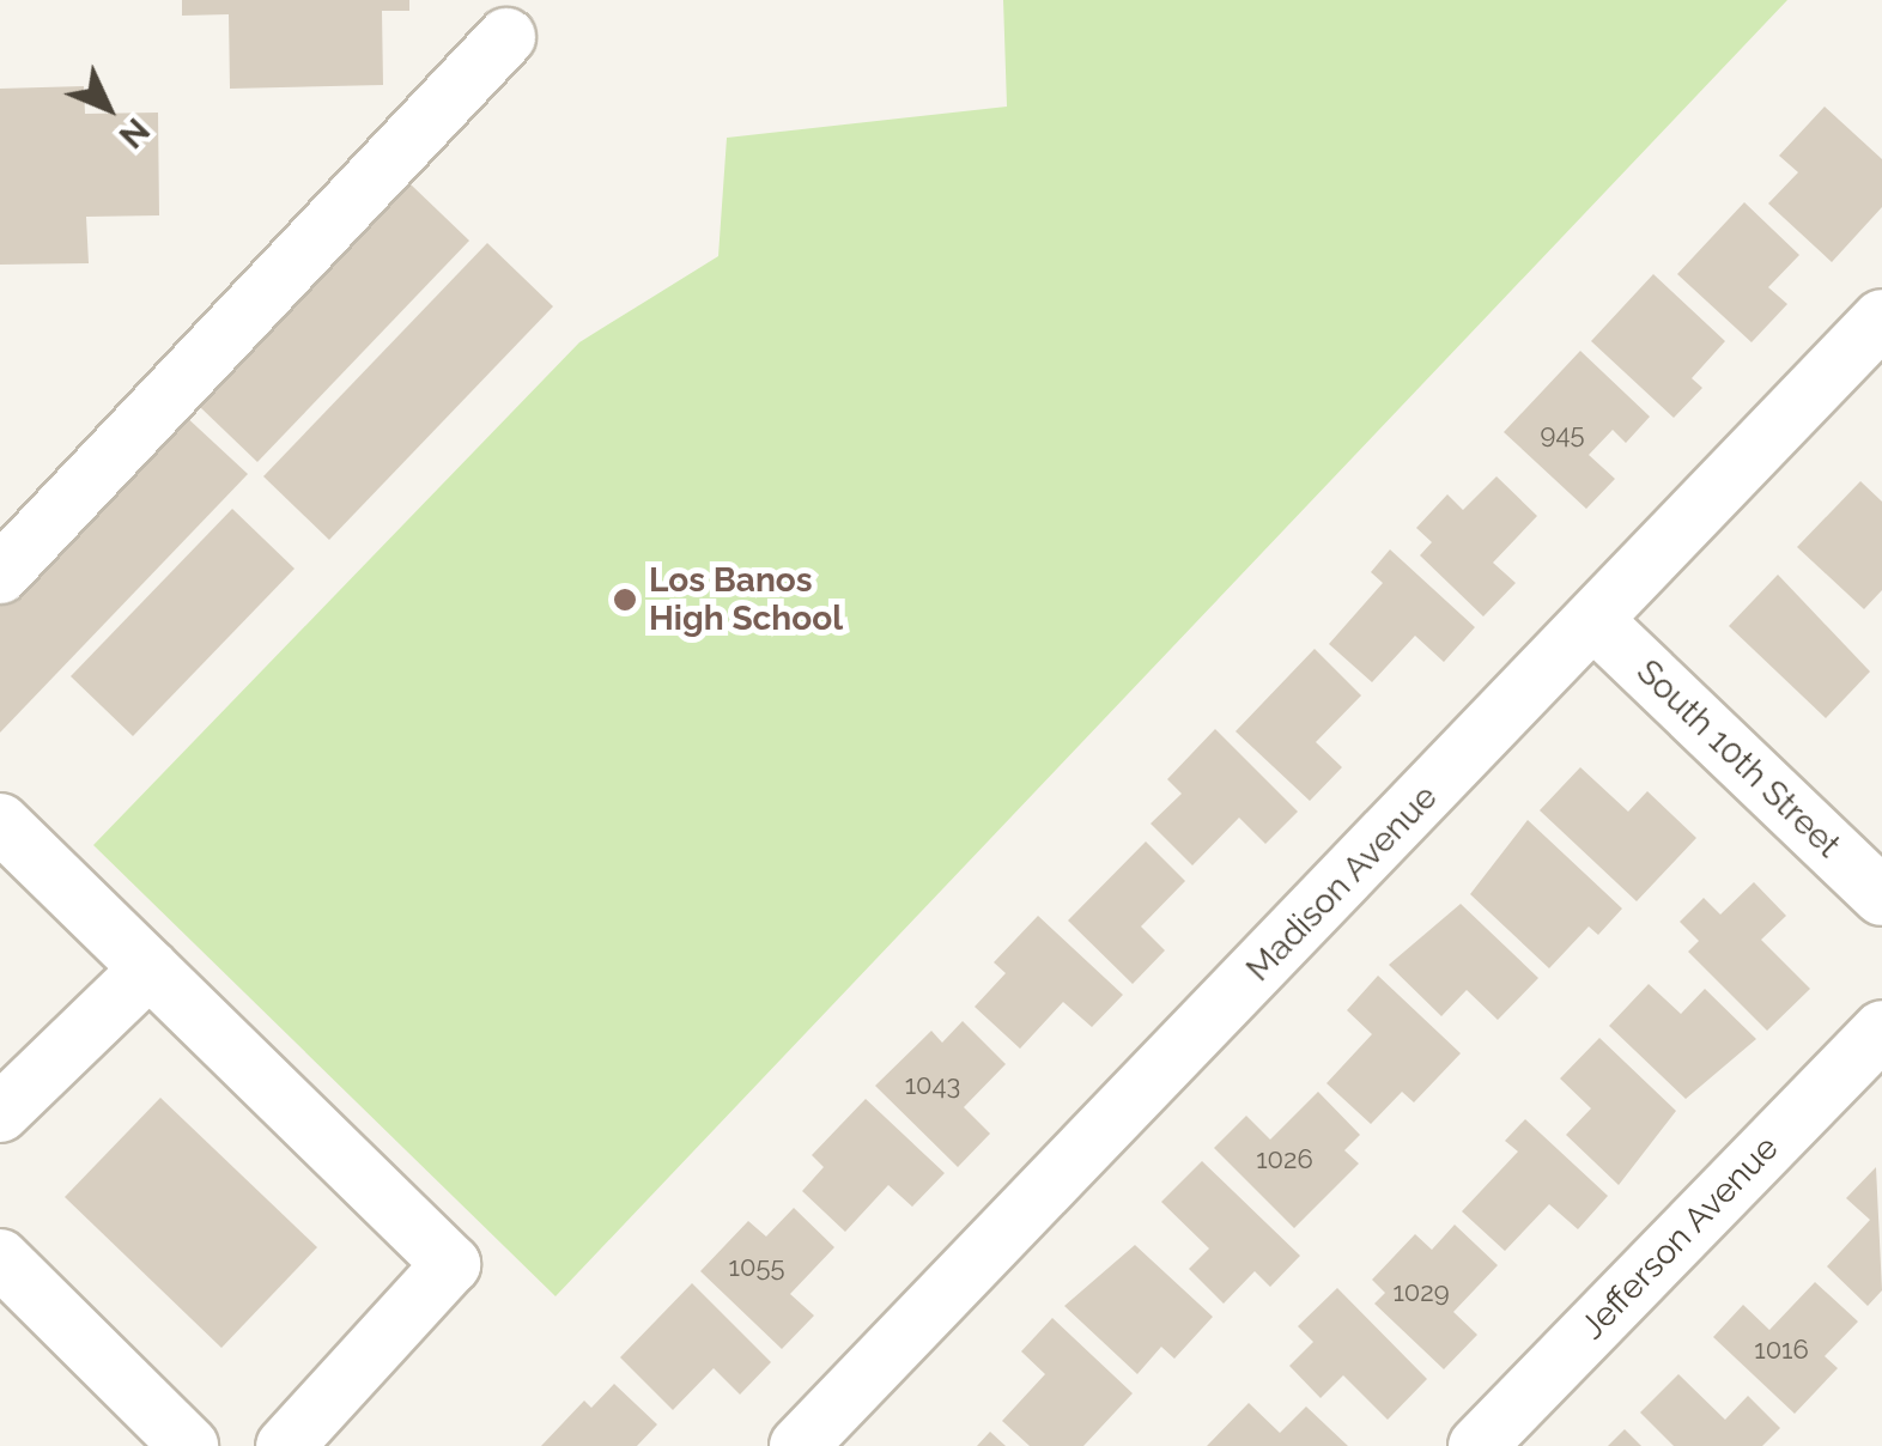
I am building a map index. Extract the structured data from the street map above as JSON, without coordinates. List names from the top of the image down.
{
  "streets": {
    "street": ["South 10th Street", "Madison Avenue", "Jefferson Avenue"]
  },
  "crossings": [
    ["South 10th Street", "Madison Avenue"]
  ],
  "places": ["Los Banos High School"],
  "house_numbers": [
    "945",
    "1043",
    "1026",
    "1055",
    "1029",
    "1016"
  ],
  "north": "bottom right"
}
